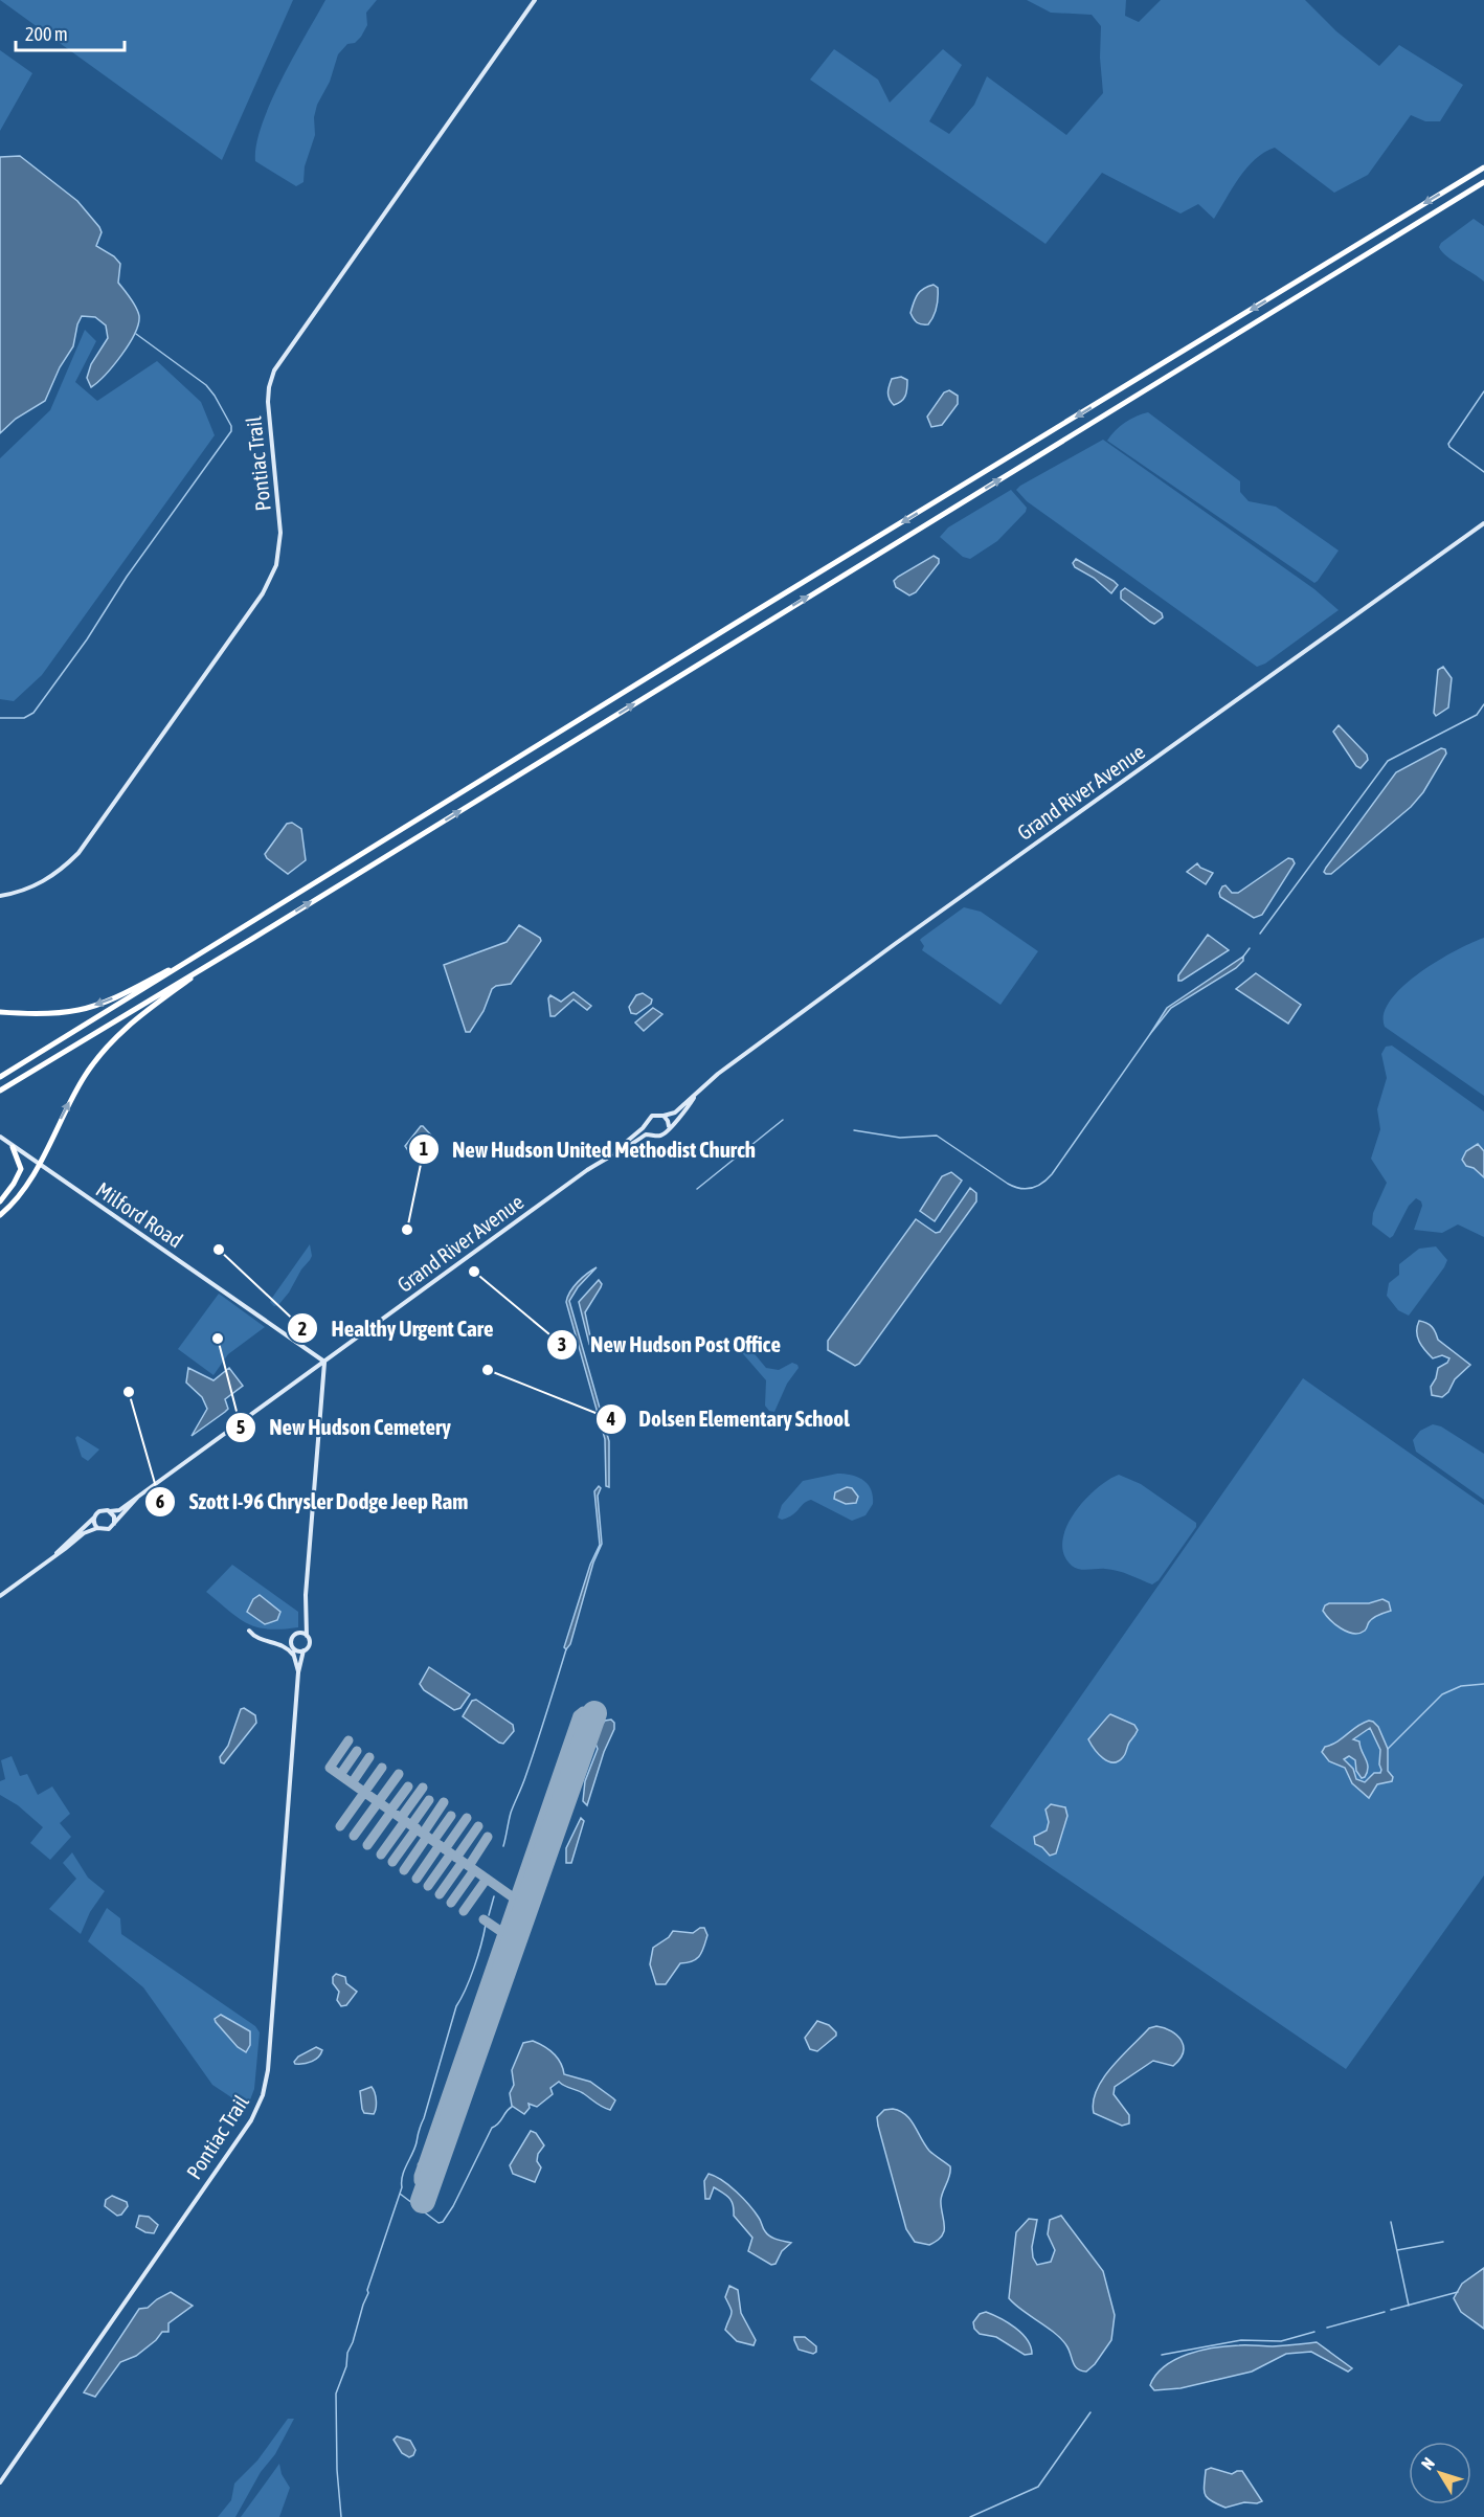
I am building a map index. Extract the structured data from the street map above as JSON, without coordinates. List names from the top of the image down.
{
  "streets": {
    "main road": ["Pontiac Trail", "Grand River Avenue", "Milford Road"]
  },
  "crossings": [
    ["Grand River Avenue", "Milford Road"]
  ],
  "places": [
    "New Hudson United Methodist Church",
    "Healthy Urgent Care",
    "New Hudson Post Office",
    "New Hudson Cemetery",
    "Dolsen Elementary School",
    "Szott I-96 Chrysler Dodge Jeep Ram"
  ],
  "scale_bar": "200 m",
  "north": "top left"
}
